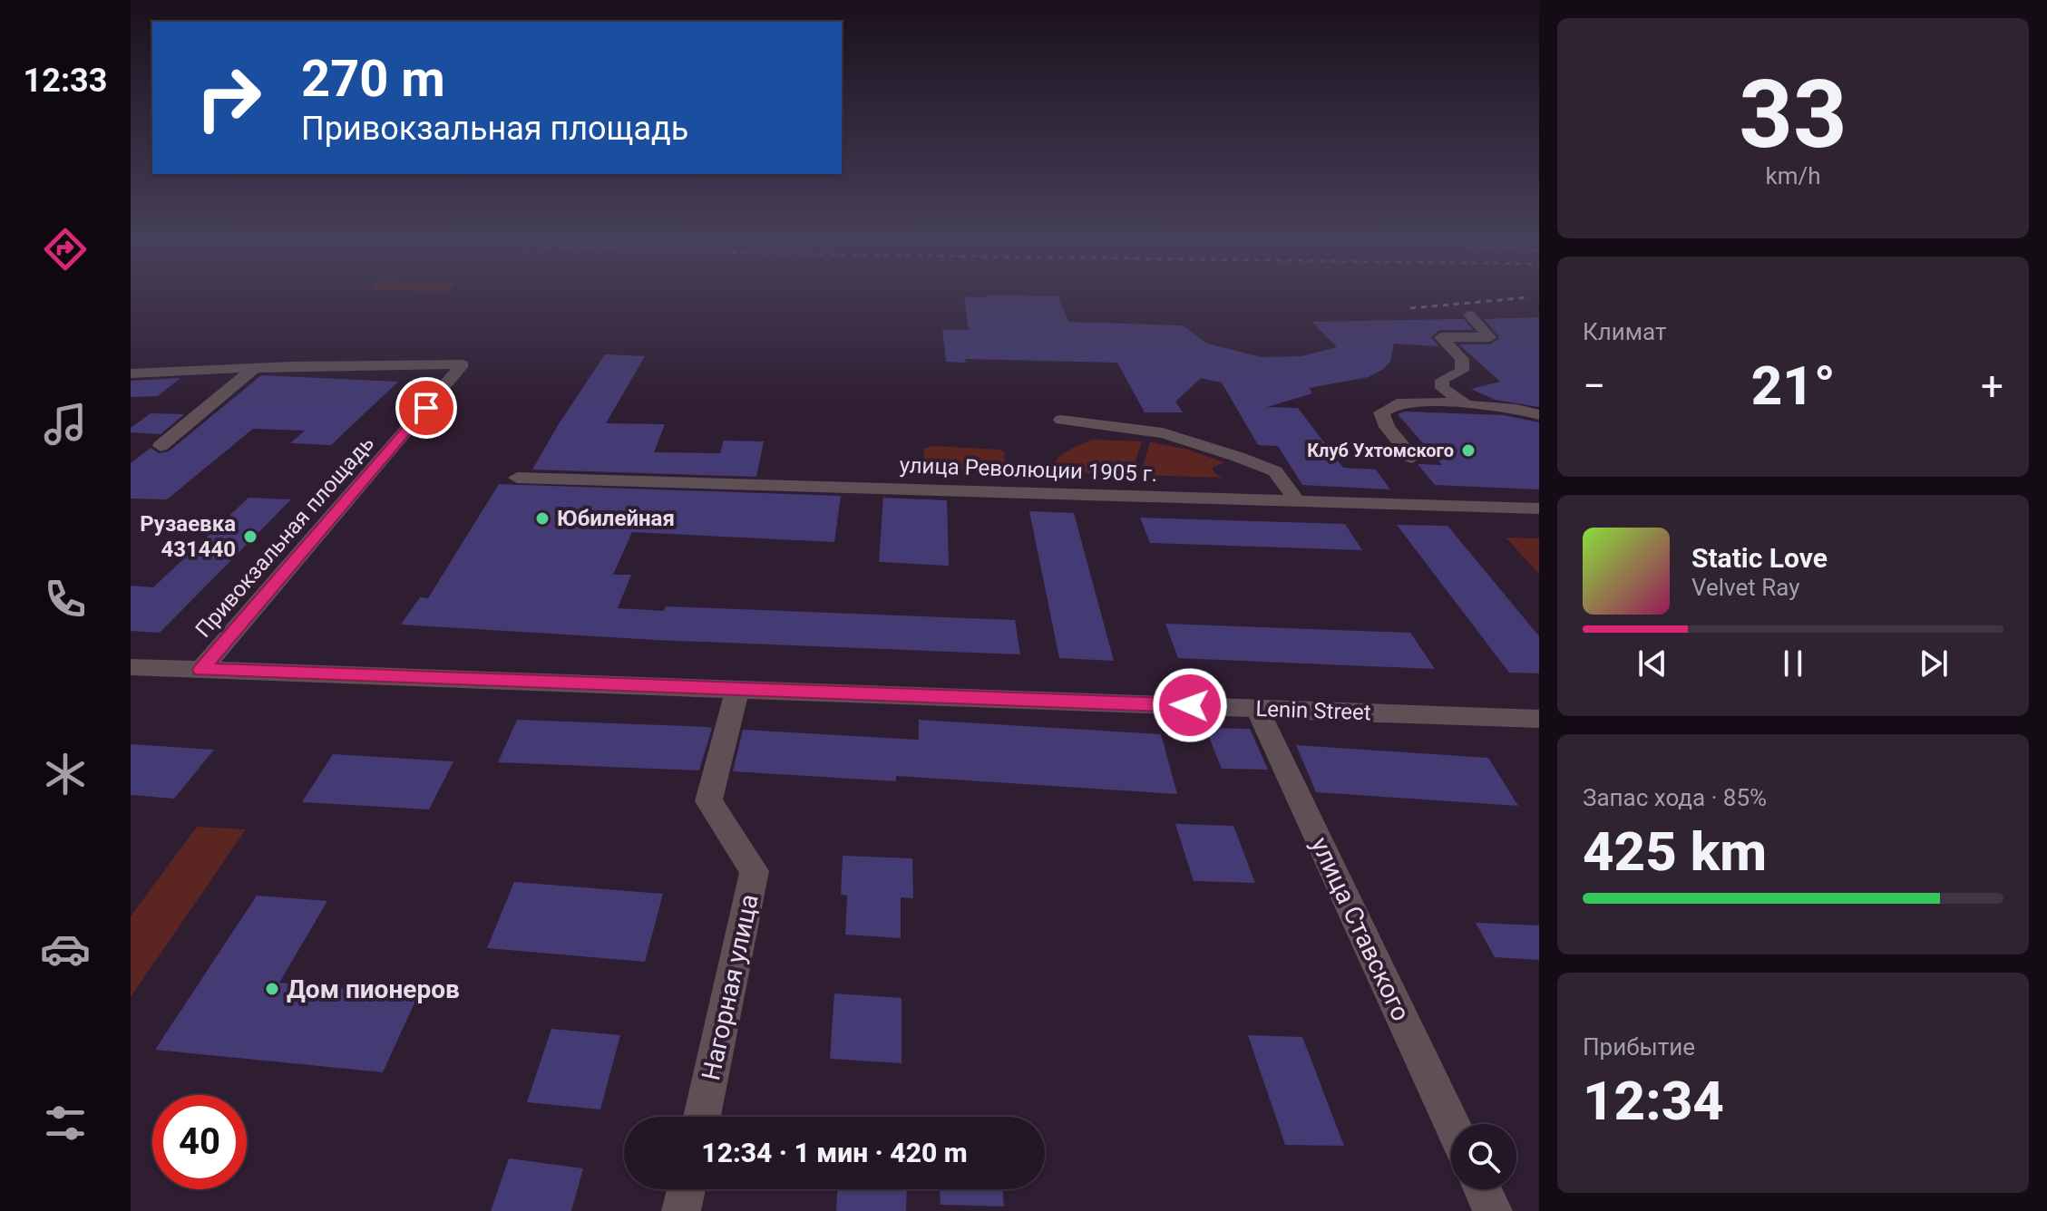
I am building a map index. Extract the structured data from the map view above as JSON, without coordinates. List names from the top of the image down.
{
  "streets": {
    "street": [
      "улица Революции 1905 г.",
      "Привокзальная площадь",
      "Lenin Street",
      "улица Ставского",
      "Нагорная улица"
    ]
  },
  "crossings": [
    ["Привокзальная площадь", "Lenin Street"],
    ["Lenin Street", "улица Ставского"],
    ["Lenin Street", "Нагорная улица"]
  ],
  "places": [
    "Клуб Ухтомского",
    "Юбилейная",
    "Рузаевка 431440",
    "Дом пионеров"
  ],
  "page": {
    "tabs": "12:33",
    "tile": [
      ["33", "km/h"],
      "Климат",
      ["Запас хода · 85%", "425 km"],
      ["Прибытие", "12:34"]
    ],
    "turn": ["270 m", "Привокзальная площадь"],
    "heat": ["−", "21°", "+"],
    "song": ["Static Love", "Velvet Ray"],
    "limit": "40",
    "trip": "12:34 · 1 мин · 420 m"
  }
}
